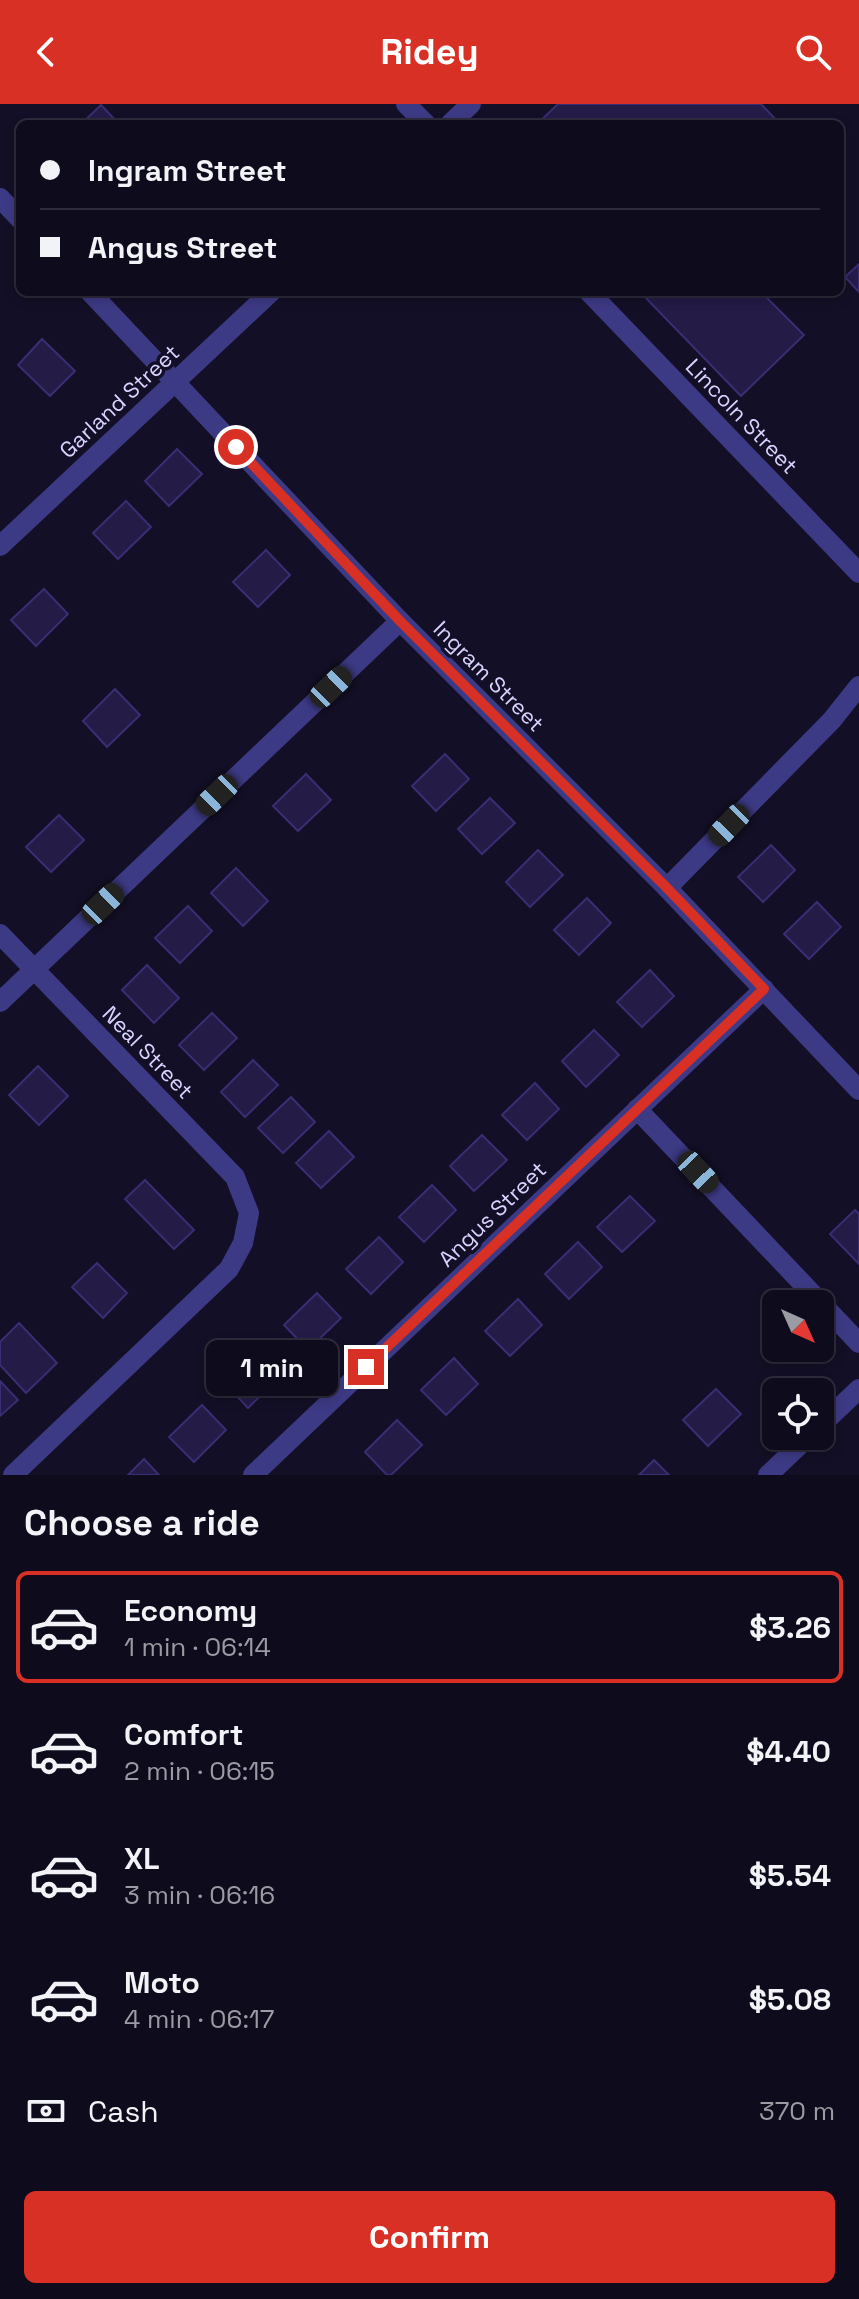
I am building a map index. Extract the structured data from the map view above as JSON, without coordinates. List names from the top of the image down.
{
  "streets": {
    "street": [
      "Garland Street",
      "Lincoln Street",
      "Ingram Street",
      "Neal Street",
      "Angus Street"
    ]
  },
  "crossings": [
    ["Garland Street", "Ingram Street"],
    ["Ingram Street", "Angus Street"]
  ],
  "north": "bottom right",
  "page": {
    "header": "Ridey",
    "banner": ["Ingram Street", "Angus Street"],
    "bubble": "1 min",
    "heading": "Choose a ride",
    "list": [
      {
        "name": "Economy",
        "note": "1 min · 06:14",
        "value": "$3.26"
      },
      {
        "name": "Comfort",
        "note": "2 min · 06:15",
        "value": "$4.40"
      },
      {
        "name": "XL",
        "note": "3 min · 06:16",
        "value": "$5.54"
      },
      {
        "name": "Moto",
        "note": "4 min · 06:17",
        "value": "$5.08"
      }
    ],
    "pay": ["Cash", "370 m"],
    "buttons": "Confirm"
  }
}
